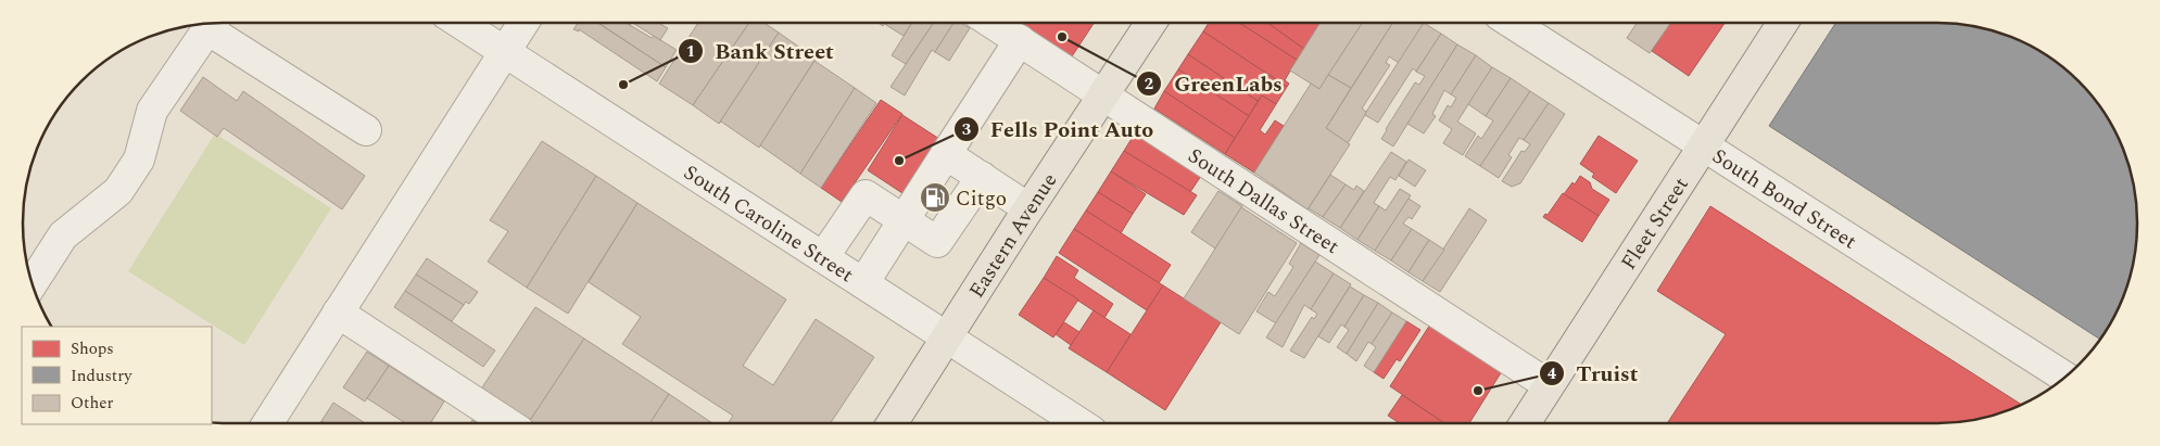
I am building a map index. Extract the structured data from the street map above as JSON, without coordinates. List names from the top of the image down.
{
  "streets": {
    "main road": ["Fleet Street", "Eastern Avenue"],
    "street": ["South Bond Street", "South Dallas Street", "South Caroline Street"]
  },
  "crossings": [
    ["South Bond Street", "Fleet Street"],
    ["South Dallas Street", "Fleet Street"],
    ["South Dallas Street", "Eastern Avenue"],
    ["South Caroline Street", "Eastern Avenue"]
  ],
  "places": {
    "other": [
      "GreenLabs",
      "Bank Street",
      "Fells Point Auto",
      "Truist"
    ],
    "fuel station": ["Citgo"]
  },
  "legend": ["Shops", "Industry", "Other"]
}
